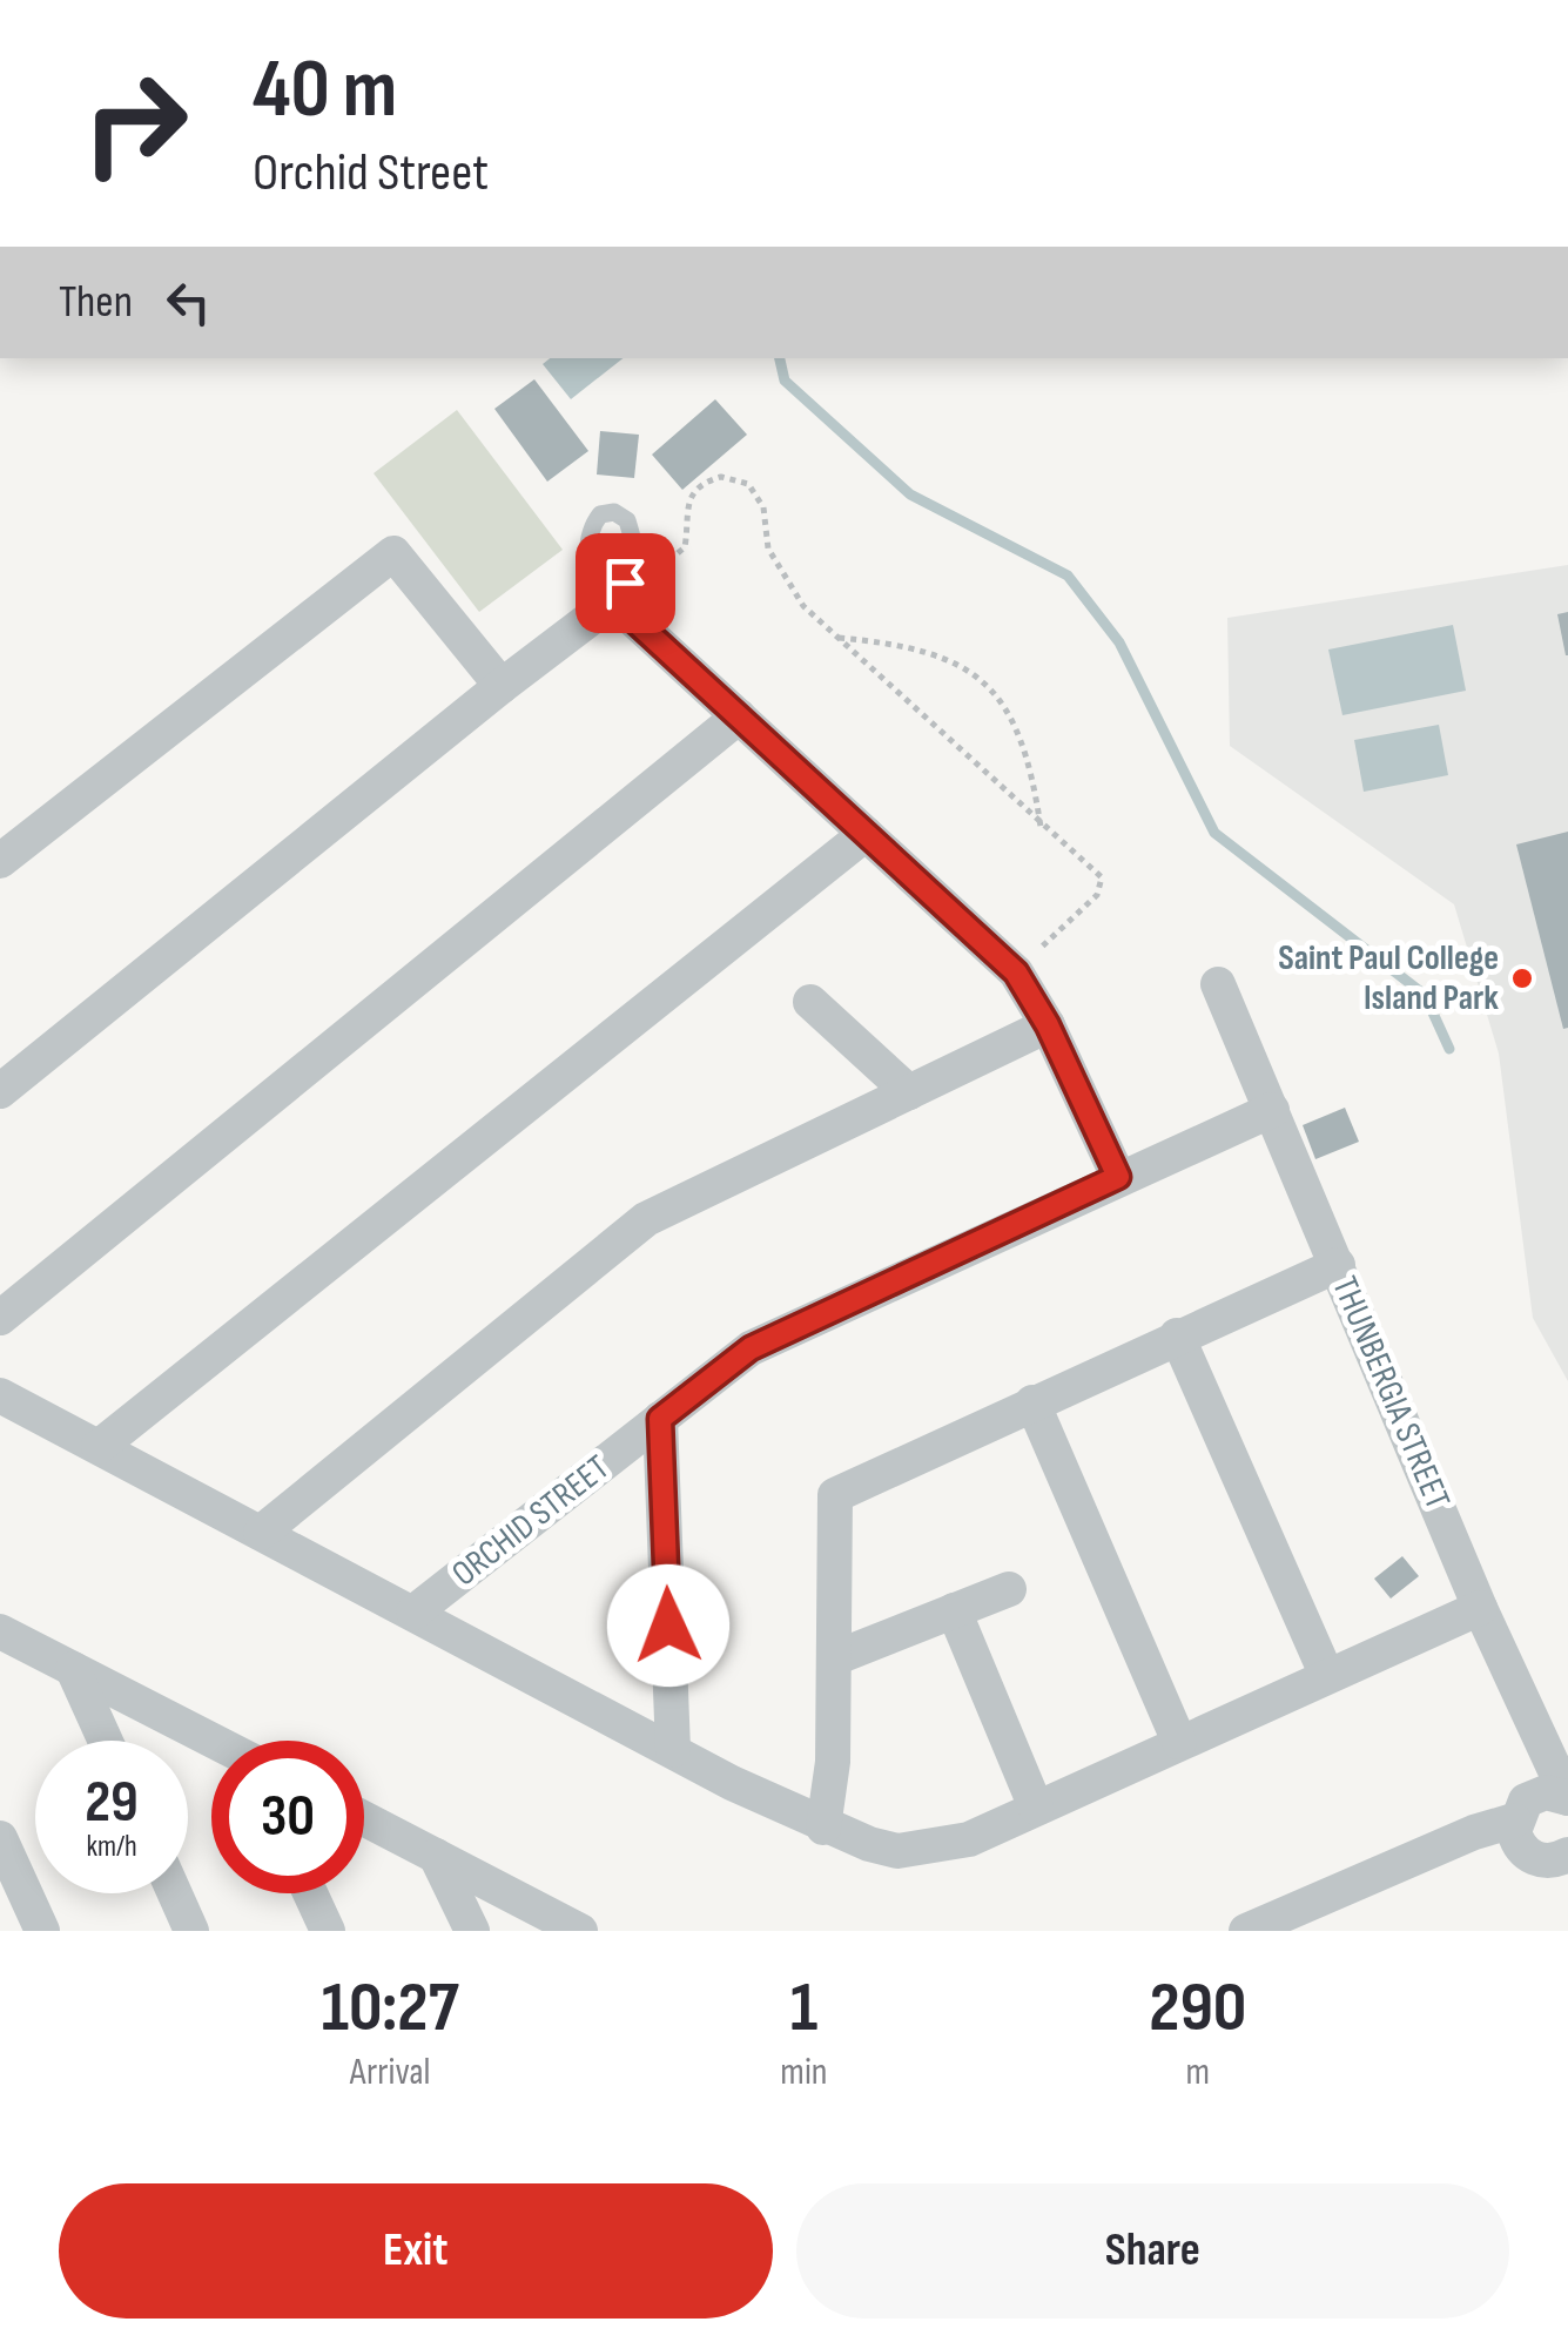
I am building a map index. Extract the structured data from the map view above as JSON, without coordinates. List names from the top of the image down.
{
  "streets": {
    "street": ["THUNBERGIA STREET", "ORCHID STREET"]
  },
  "crossings": [
    ["THUNBERGIA STREET", "ORCHID STREET"]
  ],
  "places": ["Saint Paul College Island Park"],
  "page": {
    "turn": ["40 m", "Orchid Street"],
    "then": "Then",
    "speed": "29 km/h",
    "limit": "30",
    "eta": [
      "10:27",
      "Arrival",
      "1",
      "min",
      "290",
      "m"
    ],
    "buttons": ["Exit", "Share"]
  }
}
